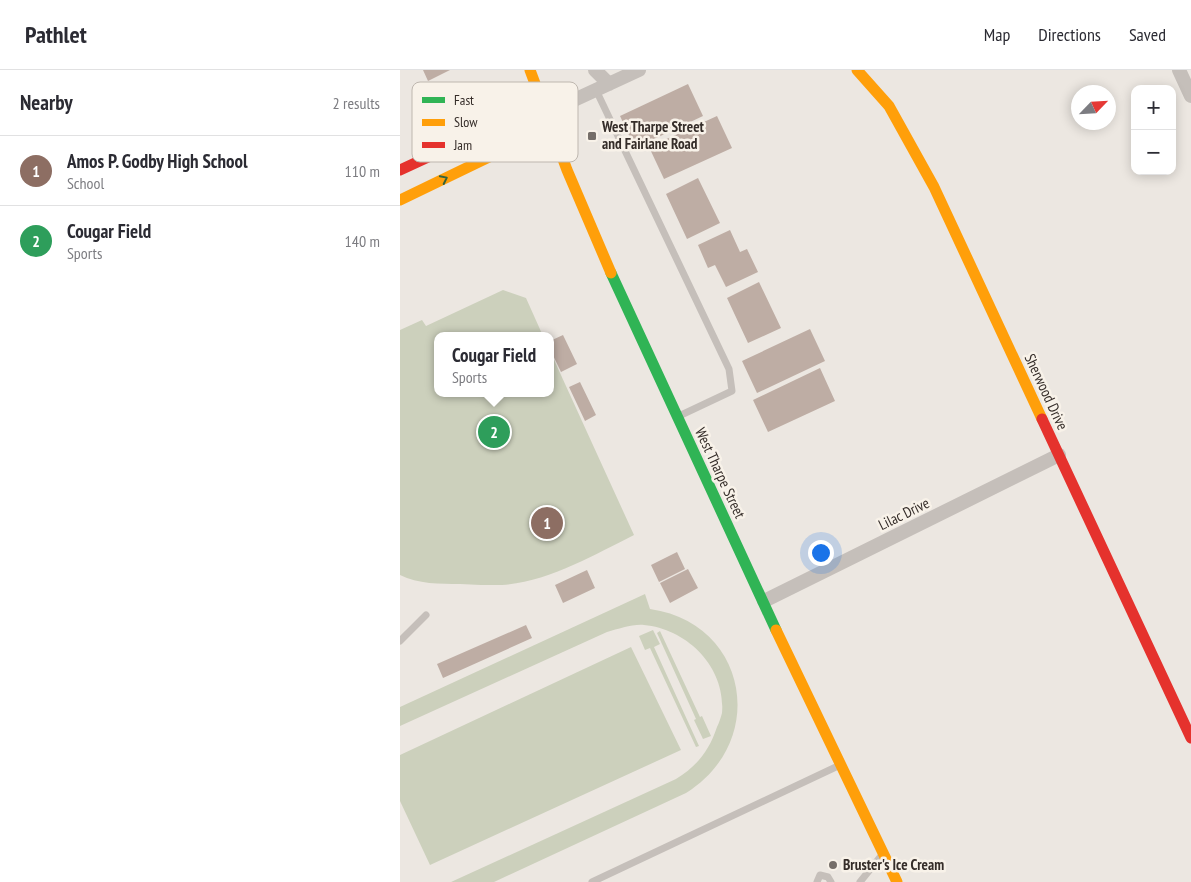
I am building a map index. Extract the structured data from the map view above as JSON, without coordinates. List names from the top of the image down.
{
  "streets": {
    "main road": ["Sherwood Drive", "West Tharpe Street"],
    "street": ["Lilac Drive"]
  },
  "crossings": [
    ["Sherwood Drive", "Lilac Drive"],
    ["West Tharpe Street", "Lilac Drive"]
  ],
  "places": {
    "transit": ["West Tharpe Street and Fairlane Road"],
    "other": ["Bruster's Ice Cream"]
  },
  "legend": ["Fast", "Slow", "Jam"],
  "north": "top right",
  "page": {
    "header": "Pathlet",
    "nav": ["Map", "Directions", "Saved"],
    "heading": ["Nearby", "2 results"],
    "map_buttons": ["+", "−"],
    "list": [
      {
        "mark": "1",
        "name": "Amos P. Godby High School",
        "note": "School",
        "value": "110 m"
      },
      {
        "mark": "2",
        "name": "Cougar Field",
        "note": "Sports",
        "value": "140 m"
      }
    ],
    "popup": ["Cougar Field", "Sports"],
    "pins": ["2", "1"]
  }
}
